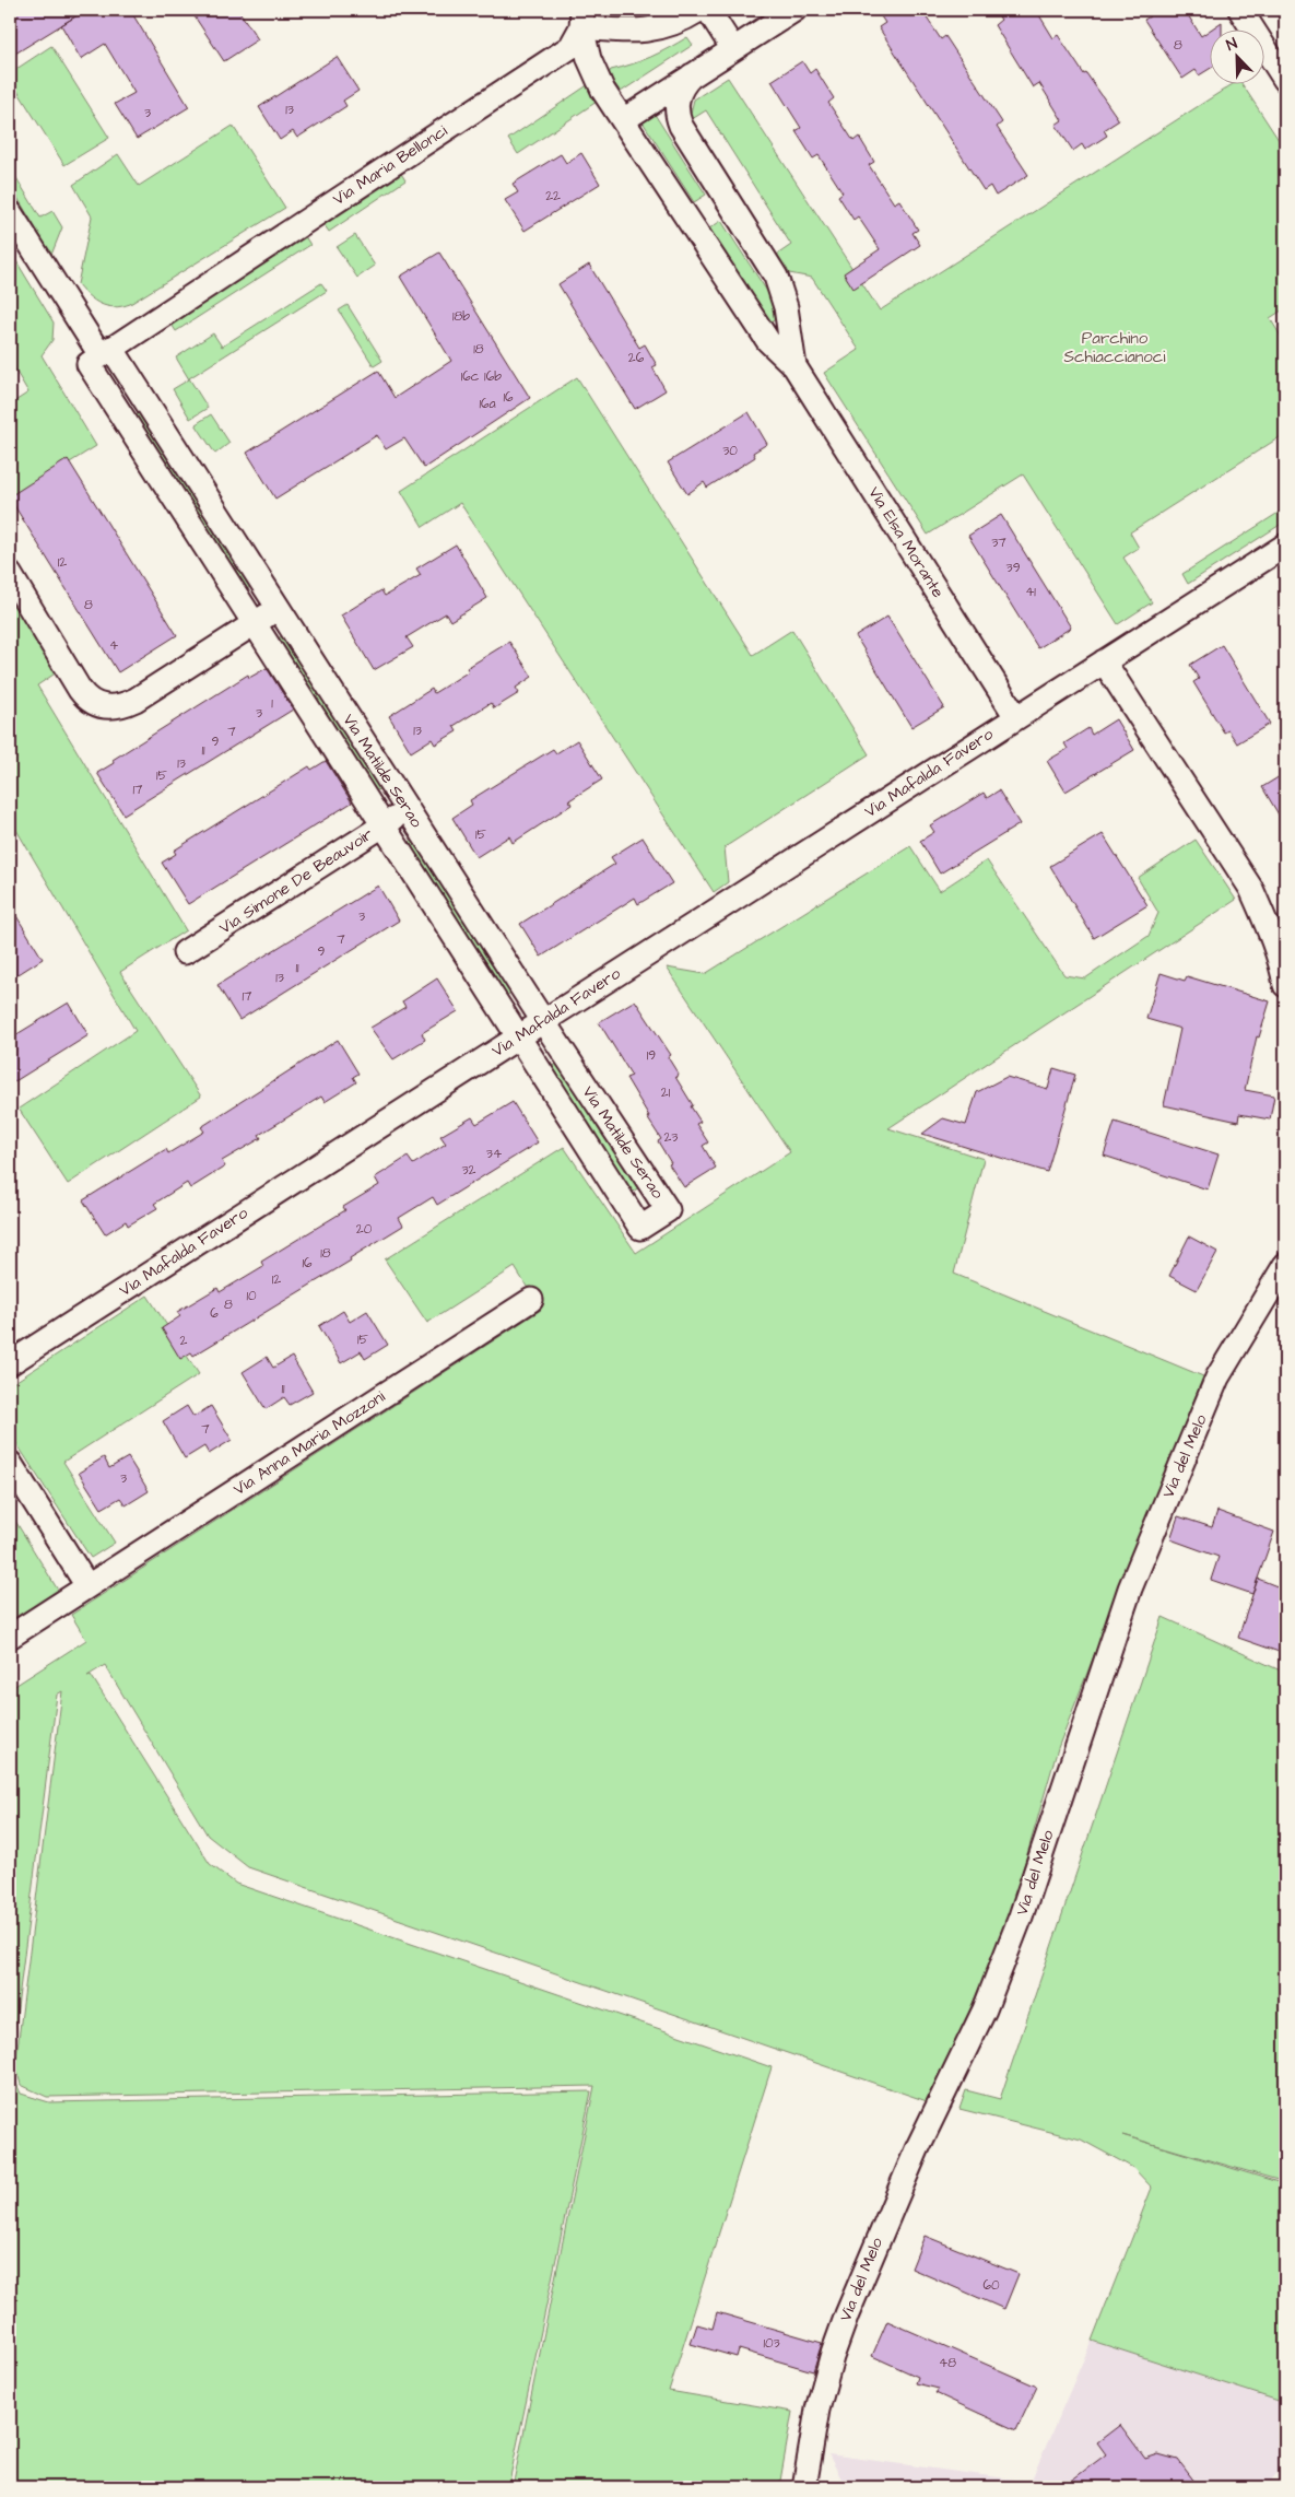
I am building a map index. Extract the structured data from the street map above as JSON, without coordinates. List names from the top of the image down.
{
  "streets": {
    "street": [
      "Via Maria Bellonci",
      "Via Elsa Morante",
      "Via Matilde Serao",
      "Via Mafalda Favero",
      "Via Simone De Beauvoir",
      "Via Anna Maria Mozzoni",
      "Via del Melo"
    ]
  },
  "crossings": [
    ["Via Maria Bellonci", "Via Elsa Morante"],
    ["Via Maria Bellonci", "Via Matilde Serao"],
    ["Via Elsa Morante", "Via Mafalda Favero"],
    ["Via Matilde Serao", "Via Mafalda Favero"],
    ["Via Matilde Serao", "Via Simone De Beauvoir"]
  ],
  "parks": ["Parchino Schiaccianoci"],
  "house_numbers": [
    "8",
    "13",
    "3",
    "22",
    "18b",
    "18",
    "26",
    "16c",
    "16b",
    "16",
    "16a",
    "30",
    "37",
    "12",
    "39",
    "41",
    "8",
    "4",
    "1",
    "3",
    "13",
    "7",
    "9",
    "11",
    "13",
    "15",
    "17",
    "15",
    "3",
    "7",
    "9",
    "11",
    "13",
    "17",
    "19",
    "21",
    "23",
    "34",
    "32",
    "20",
    "18",
    "16",
    "12",
    "10",
    "8",
    "6",
    "15",
    "2",
    "11",
    "7",
    "3",
    "60",
    "103",
    "48"
  ],
  "north": "top left"
}
